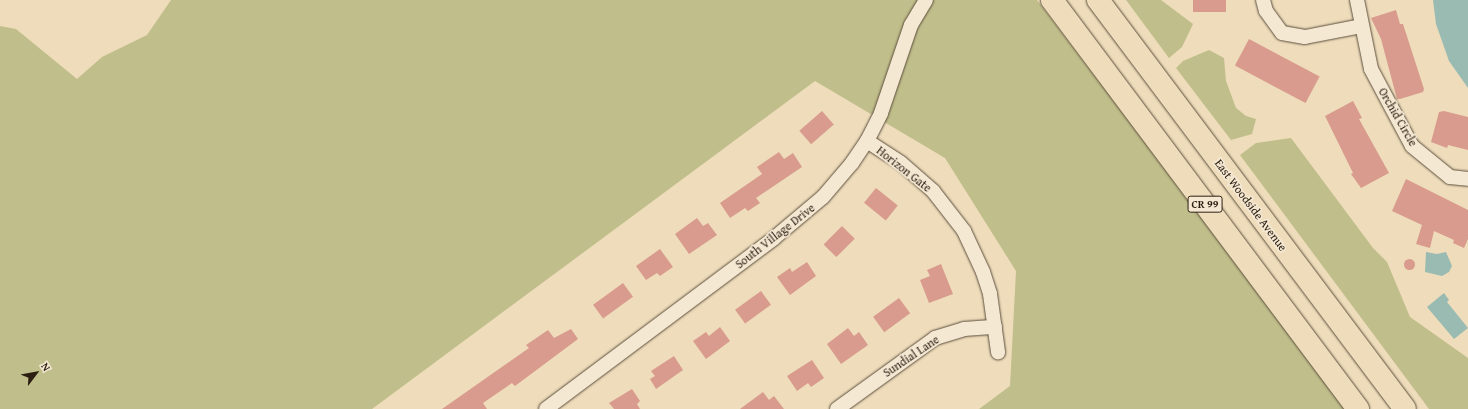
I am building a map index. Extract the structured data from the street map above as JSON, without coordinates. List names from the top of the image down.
{
  "streets": {
    "main road": ["CR 99", "East Woodside Avenue"],
    "street": [
      "Orchid Circle",
      "Horizon Gate",
      "South Village Drive",
      "Sundial Lane"
    ]
  },
  "crossings": [
    ["Horizon Gate", "South Village Drive"],
    ["Horizon Gate", "Sundial Lane"]
  ],
  "north": "top right"
}
